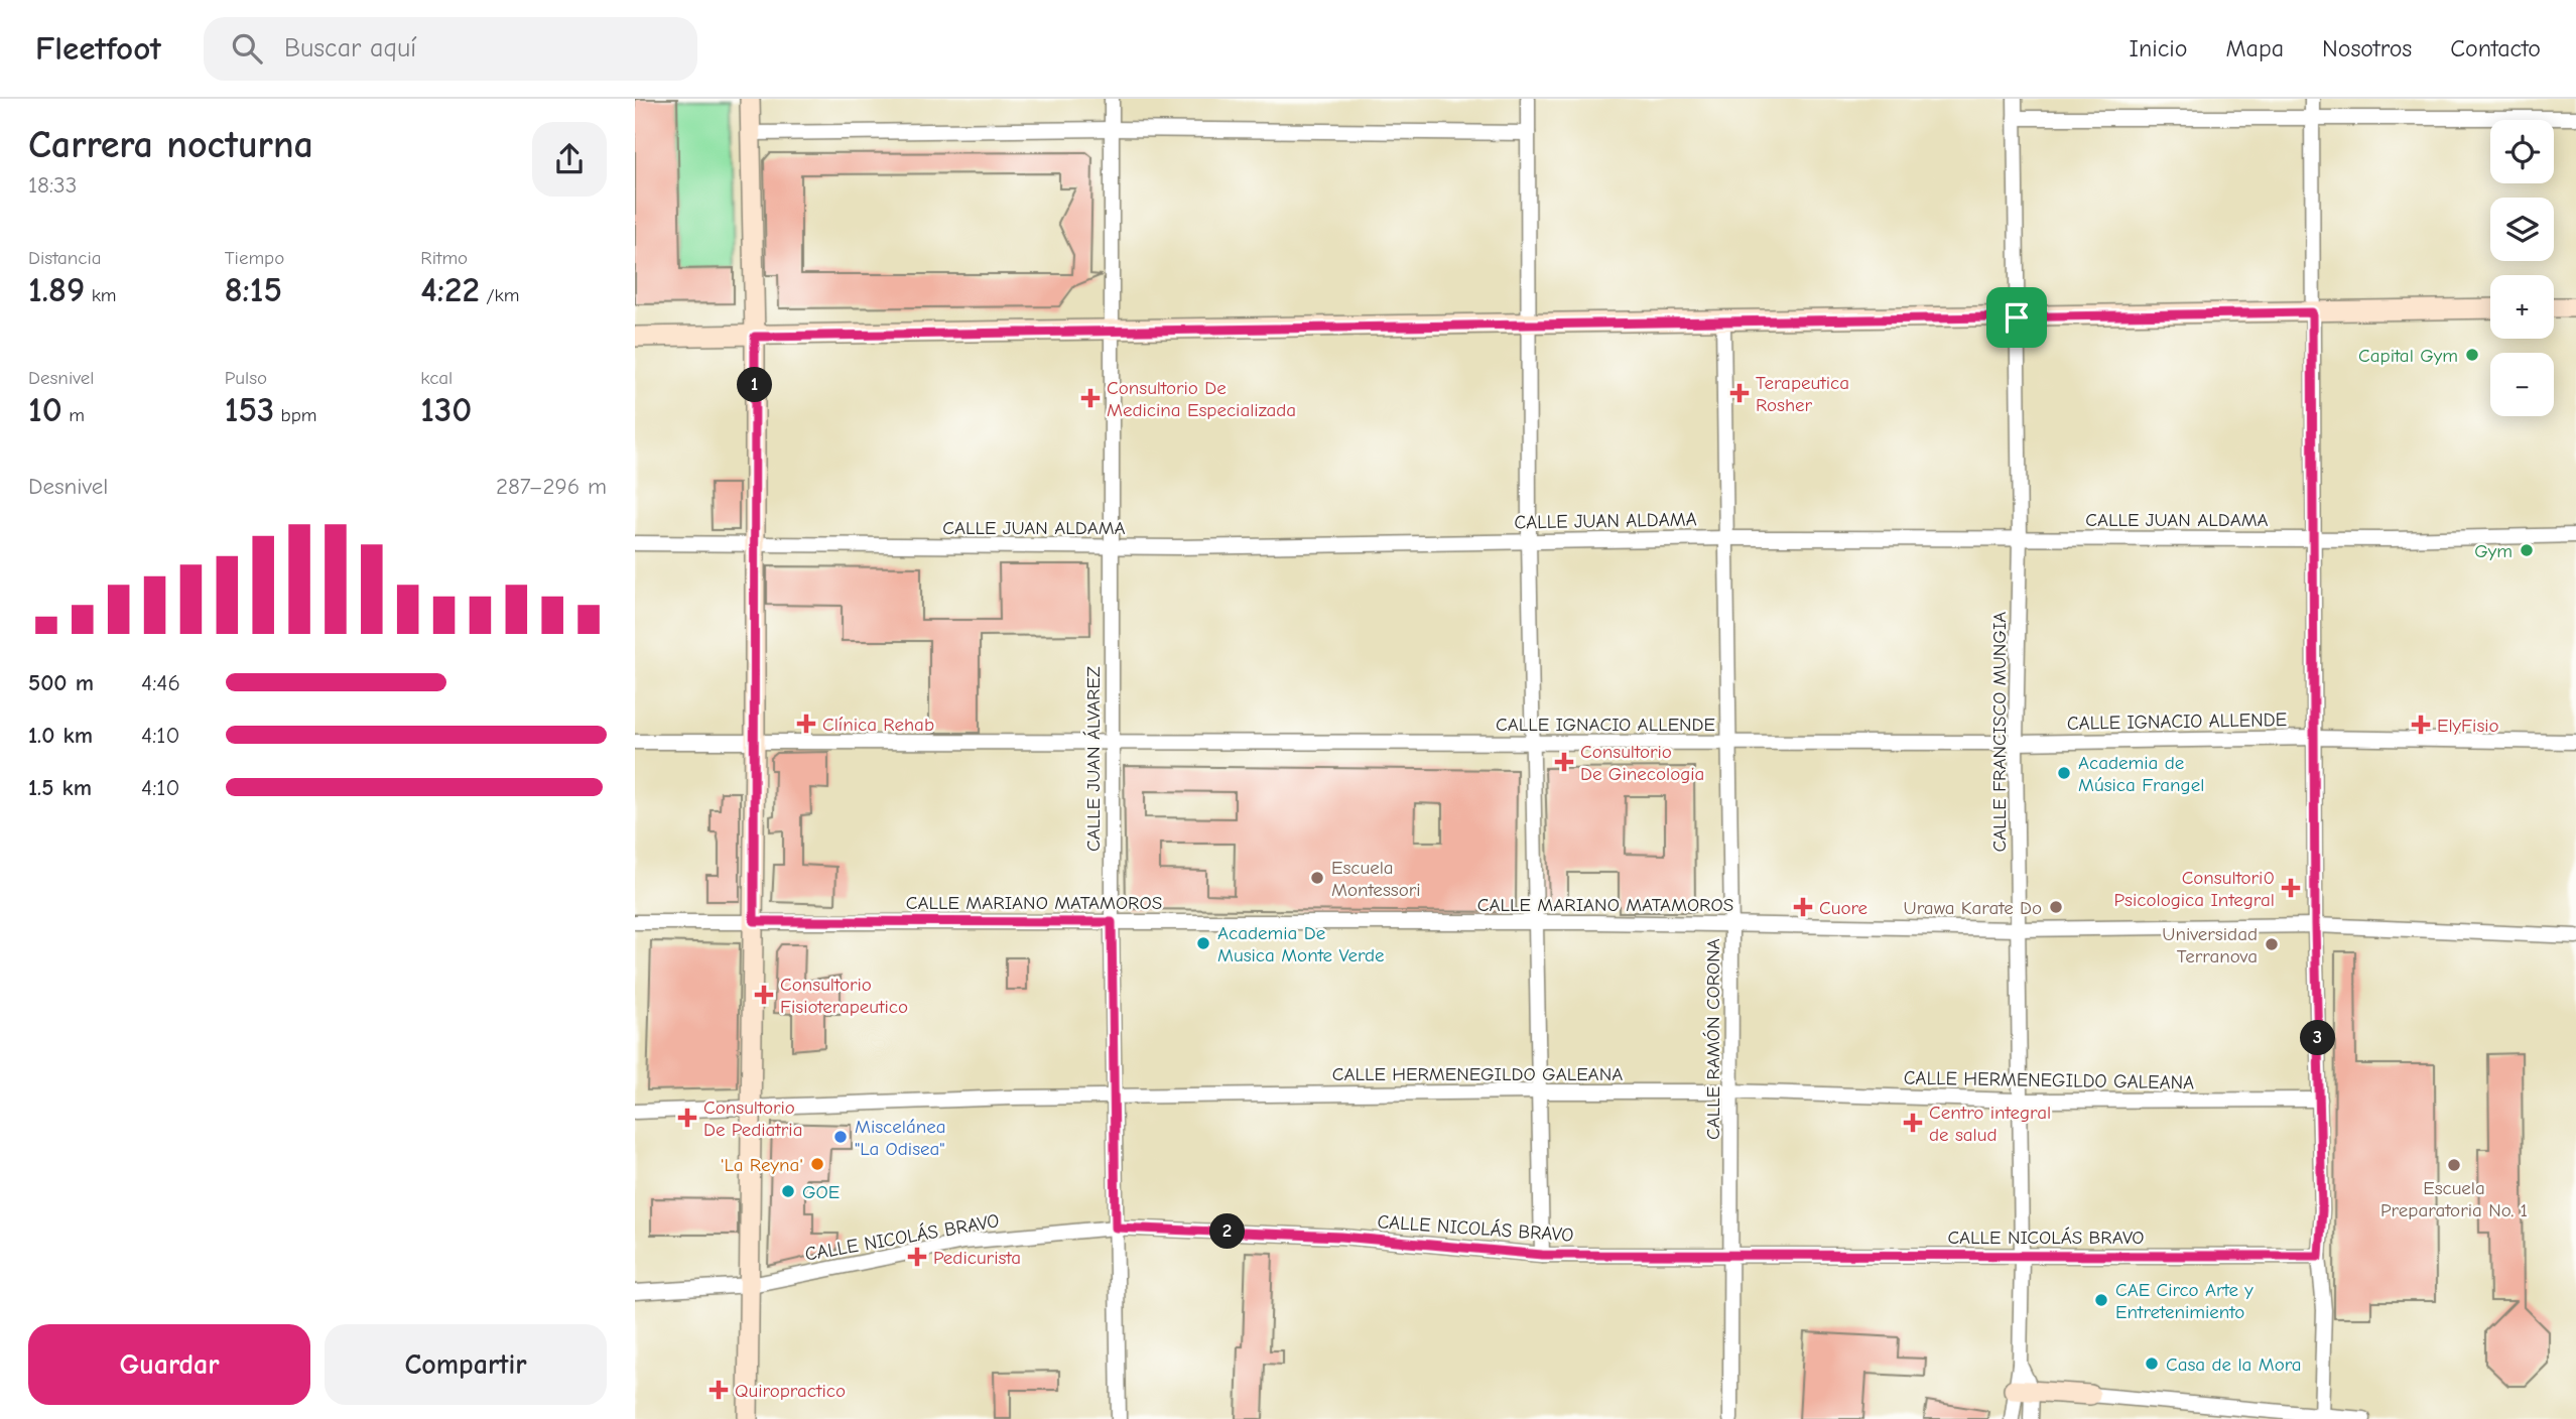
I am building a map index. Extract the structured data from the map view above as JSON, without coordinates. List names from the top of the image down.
{
  "streets": {
    "street": [
      "CALLE JUAN ALDAMA",
      "CALLE IGNACIO ALLENDE",
      "CALLE FRANCISCO MUNGIA",
      "CALLE JUAN ÁLVAREZ",
      "CALLE MARIANO MATAMOROS",
      "CALLE RAMÓN CORONA",
      "CALLE HERMENEGILDO GALEANA",
      "CALLE NICOLÁS BRAVO"
    ]
  },
  "crossings": [
    ["CALLE JUAN ALDAMA", "CALLE FRANCISCO MUNGIA"],
    ["CALLE JUAN ALDAMA", "CALLE JUAN ÁLVAREZ"],
    ["CALLE JUAN ALDAMA", "CALLE RAMÓN CORONA"],
    ["CALLE IGNACIO ALLENDE", "CALLE FRANCISCO MUNGIA"],
    ["CALLE IGNACIO ALLENDE", "CALLE JUAN ÁLVAREZ"],
    ["CALLE IGNACIO ALLENDE", "CALLE RAMÓN CORONA"],
    ["CALLE FRANCISCO MUNGIA", "CALLE MARIANO MATAMOROS"],
    ["CALLE FRANCISCO MUNGIA", "CALLE HERMENEGILDO GALEANA"],
    ["CALLE FRANCISCO MUNGIA", "CALLE NICOLÁS BRAVO"],
    ["CALLE JUAN ÁLVAREZ", "CALLE MARIANO MATAMOROS"],
    ["CALLE JUAN ÁLVAREZ", "CALLE HERMENEGILDO GALEANA"],
    ["CALLE JUAN ÁLVAREZ", "CALLE NICOLÁS BRAVO"],
    ["CALLE MARIANO MATAMOROS", "CALLE RAMÓN CORONA"],
    ["CALLE RAMÓN CORONA", "CALLE HERMENEGILDO GALEANA"],
    ["CALLE RAMÓN CORONA", "CALLE NICOLÁS BRAVO"]
  ],
  "places": {
    "other": [
      "Capital Gym",
      "Gym",
      "Academia de Música Frangel",
      "Escuela Montessori",
      "Urawa Karate Do",
      "Academia De Musica Monte Verde",
      "Universidad Terranova",
      "Miscelánea \"La Odisea\"",
      "'La Reyna'",
      "Escuela Preparatoria No. 1",
      "GOE",
      "CAE Circo Arte y Entretenimiento",
      "Casa de la Mora"
    ],
    "health": [
      "Terapeutica Rosher",
      "Consultorio De Medicina Especializada",
      "Clínica Rehab",
      "ElyFisio",
      "Consultorio De Ginecologia",
      "Consultori0 Psicologica Integral",
      "Cuore",
      "Consultorio Fisioterapeutico",
      "Consultorio De Pediatria",
      "Centro integral de salud",
      "Pedicurista",
      "Quiropractico"
    ]
  },
  "page": {
    "header": "Fleetfoot",
    "search": "Buscar aquí",
    "nav": [
      "Inicio",
      "Mapa",
      "Nosotros",
      "Contacto"
    ],
    "heading": ["Carrera nocturna", "18:33"],
    "map_buttons": ["+", "−"],
    "stats": [
      ["Distancia", "1.89 km"],
      ["Tiempo", "8:15"],
      ["Ritmo", "4:22 /km"],
      ["Desnivel", "10 m"],
      ["Pulso", "153 bpm"],
      ["kcal", "130"]
    ],
    "pins": ["1", "3", "2"],
    "chart": ["Desnivel", "287–296 m"],
    "list": [
      {
        "name": "500 m",
        "note": "4:46"
      },
      {
        "name": "1.0 km",
        "note": "4:10"
      },
      {
        "name": "1.5 km",
        "note": "4:10"
      }
    ],
    "buttons": ["Guardar", "Compartir"]
  }
}
